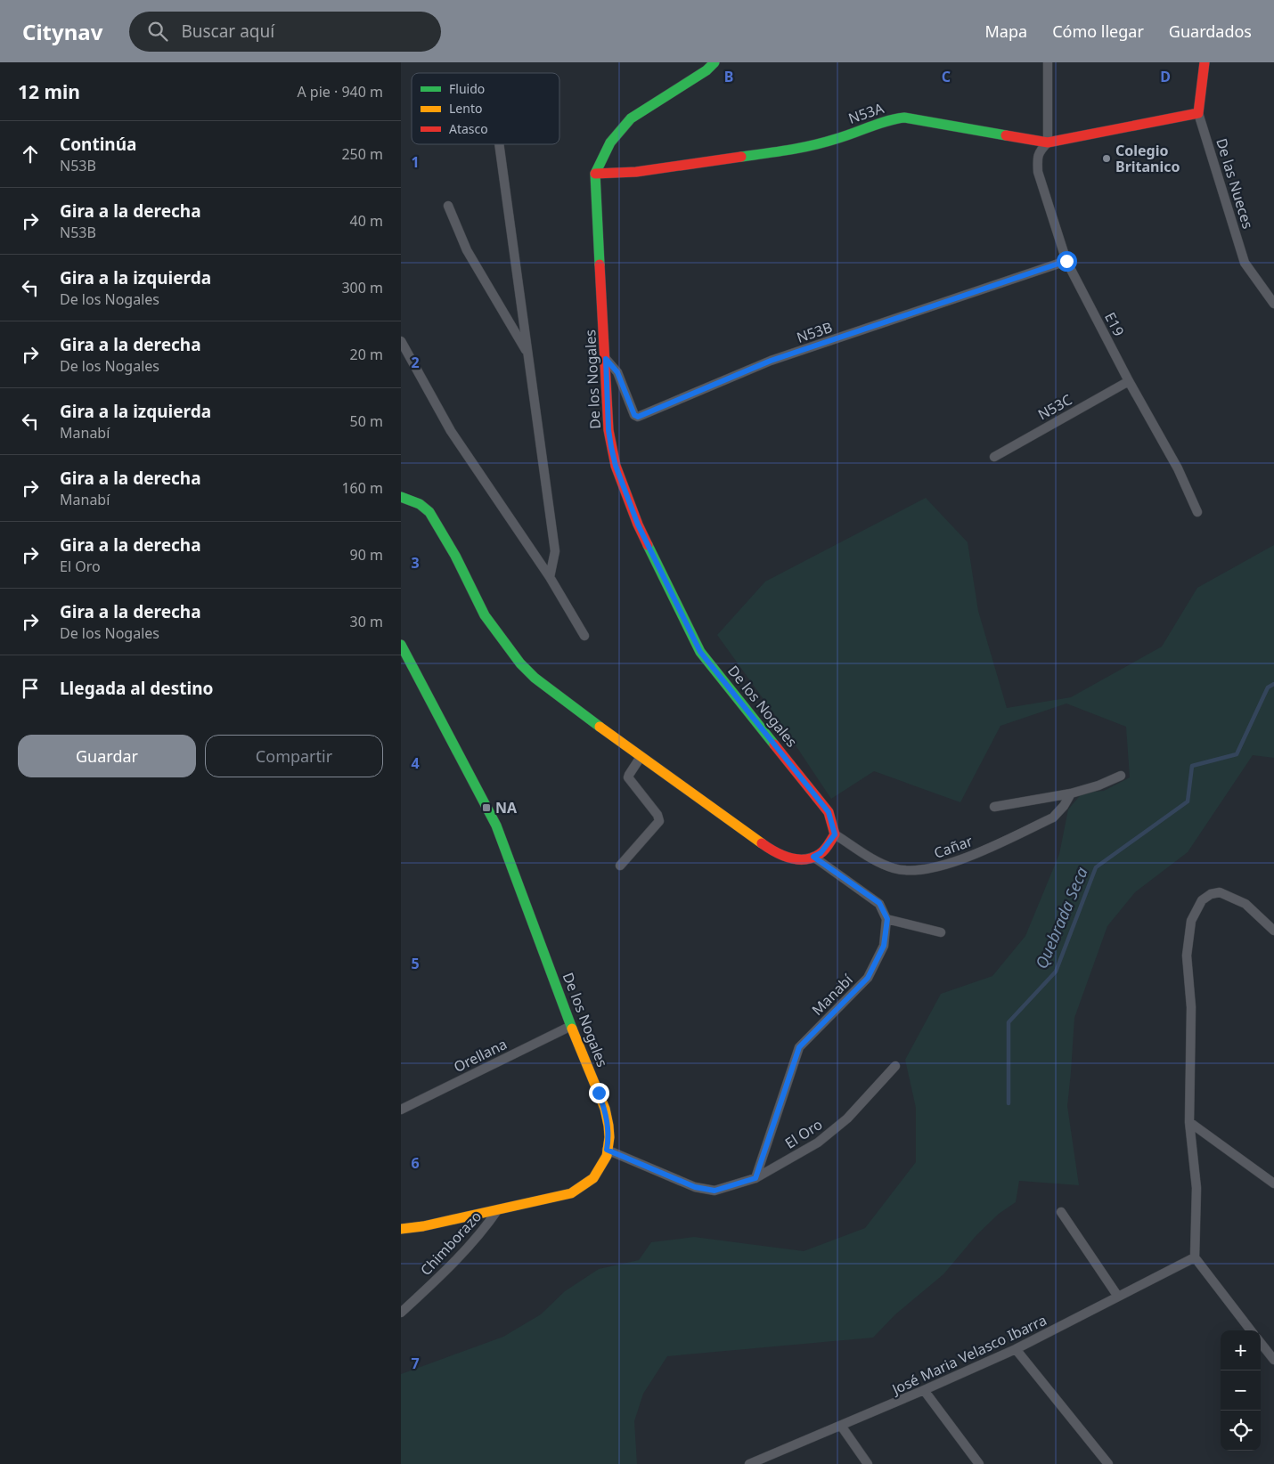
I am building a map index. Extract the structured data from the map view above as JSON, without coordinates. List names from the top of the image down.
{
  "streets": {
    "street": [
      "N53A",
      "De las Nueces",
      "E19",
      "N53B",
      "De los Nogales",
      "N53C",
      "Cañar",
      "Manabí",
      "Orellana",
      "El Oro",
      "Chimborazo",
      "José Maria Velasco Ibarra"
    ]
  },
  "crossings": [
    ["N53A", "De las Nueces"],
    ["N53A", "E19"],
    ["N53A", "De los Nogales"],
    ["E19", "N53B"],
    ["E19", "N53C"],
    ["N53B", "De los Nogales"],
    ["De los Nogales", "Cañar"],
    ["De los Nogales", "Orellana"],
    ["De los Nogales", "El Oro"],
    ["De los Nogales", "Chimborazo"],
    ["Manabí", "El Oro"]
  ],
  "water": ["Quebrada Seca"],
  "places": {
    "other": ["Colegio Britanico"],
    "transit": ["NA"]
  },
  "legend": ["Fluido", "Lento", "Atasco"],
  "page": {
    "header": "Citynav",
    "search": "Buscar aquí",
    "nav": ["Mapa", "Cómo llegar", "Guardados"],
    "heading": ["12 min", "A pie · 940 m"],
    "list": [
      ["Continúa", "N53B", "250 m"],
      ["Gira a la derecha", "N53B", "40 m"],
      ["Gira a la izquierda", "De los Nogales", "300 m"],
      ["Gira a la derecha", "De los Nogales", "20 m"],
      ["Gira a la izquierda", "Manabí", "50 m"],
      ["Gira a la derecha", "Manabí", "160 m"],
      ["Gira a la derecha", "El Oro", "90 m"],
      ["Gira a la derecha", "De los Nogales", "30 m"],
      "Llegada al destino"
    ],
    "buttons": ["Guardar", "Compartir"],
    "map_buttons": ["+", "−"]
  },
  "grid": {
    "columns": ["B", "C", "D"],
    "rows": [
      "1",
      "2",
      "3",
      "4",
      "5",
      "6",
      "7"
    ]
  }
}
